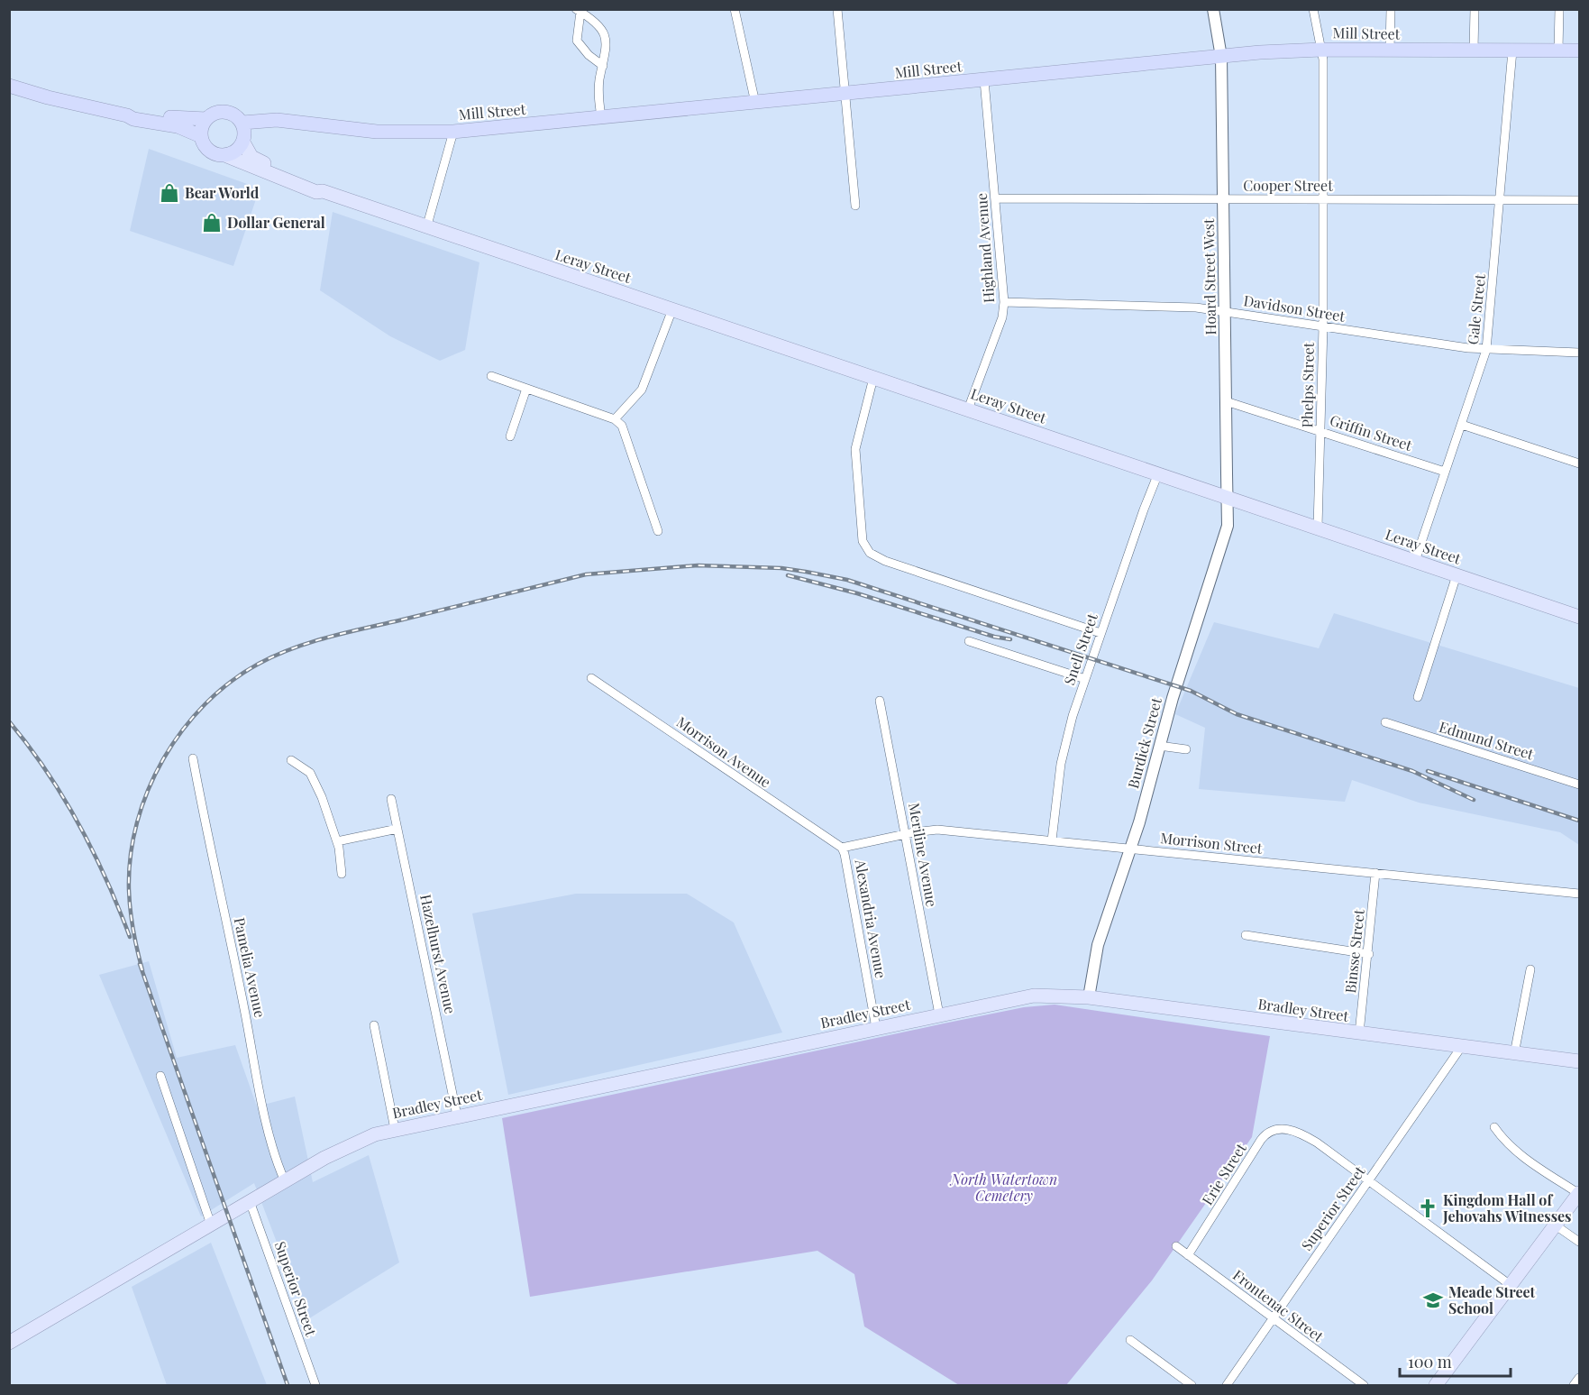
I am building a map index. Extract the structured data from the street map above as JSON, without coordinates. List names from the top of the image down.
{
  "streets": {
    "highway": ["Mill Street"],
    "main road": ["Leray Street", "Bradley Street"],
    "street": [
      "Cooper Street",
      "Highland Avenue",
      "Hoard Street West",
      "Davidson Street",
      "Gale Street",
      "Phelps Street",
      "Griffin Street",
      "Snell Street",
      "Edmund Street",
      "Burdick Street",
      "Morrison Avenue",
      "Morrison Street",
      "Meriline Avenue",
      "Alexandria Avenue",
      "Binsse Street",
      "Hazelhurst Avenue",
      "Pamelia Avenue",
      "Erie Street",
      "Superior Street",
      "Frontenac Street"
    ]
  },
  "crossings": [
    ["Mill Street", "Highland Avenue"],
    ["Mill Street", "Hoard Street West"],
    ["Mill Street", "Gale Street"],
    ["Mill Street", "Phelps Street"],
    ["Cooper Street", "Highland Avenue"],
    ["Cooper Street", "Hoard Street West"],
    ["Cooper Street", "Gale Street"],
    ["Cooper Street", "Phelps Street"],
    ["Highland Avenue", "Leray Street"],
    ["Highland Avenue", "Davidson Street"],
    ["Leray Street", "Hoard Street West"],
    ["Leray Street", "Gale Street"],
    ["Leray Street", "Phelps Street"],
    ["Leray Street", "Snell Street"],
    ["Leray Street", "Burdick Street"],
    ["Hoard Street West", "Davidson Street"],
    ["Hoard Street West", "Griffin Street"],
    ["Hoard Street West", "Burdick Street"],
    ["Davidson Street", "Gale Street"],
    ["Davidson Street", "Phelps Street"],
    ["Gale Street", "Griffin Street"],
    ["Phelps Street", "Griffin Street"],
    ["Snell Street", "Morrison Street"],
    ["Burdick Street", "Morrison Street"],
    ["Burdick Street", "Bradley Street"],
    ["Morrison Avenue", "Morrison Street"],
    ["Morrison Avenue", "Alexandria Avenue"],
    ["Morrison Street", "Meriline Avenue"],
    ["Morrison Street", "Alexandria Avenue"],
    ["Morrison Street", "Binsse Street"],
    ["Meriline Avenue", "Bradley Street"],
    ["Alexandria Avenue", "Bradley Street"],
    ["Binsse Street", "Bradley Street"],
    ["Hazelhurst Avenue", "Bradley Street"],
    ["Pamelia Avenue", "Bradley Street"],
    ["Bradley Street", "Superior Street"],
    ["Erie Street", "Superior Street"],
    ["Erie Street", "Frontenac Street"],
    ["Superior Street", "Frontenac Street"]
  ],
  "parks": ["North Watertown Cemetery"],
  "places": {
    "shop": ["Bear World", "Dollar General"],
    "church": ["Kingdom Hall of Jehovahs Witnesses"],
    "school or university": ["Meade Street School"]
  },
  "scale_bar": "100 m"
}
